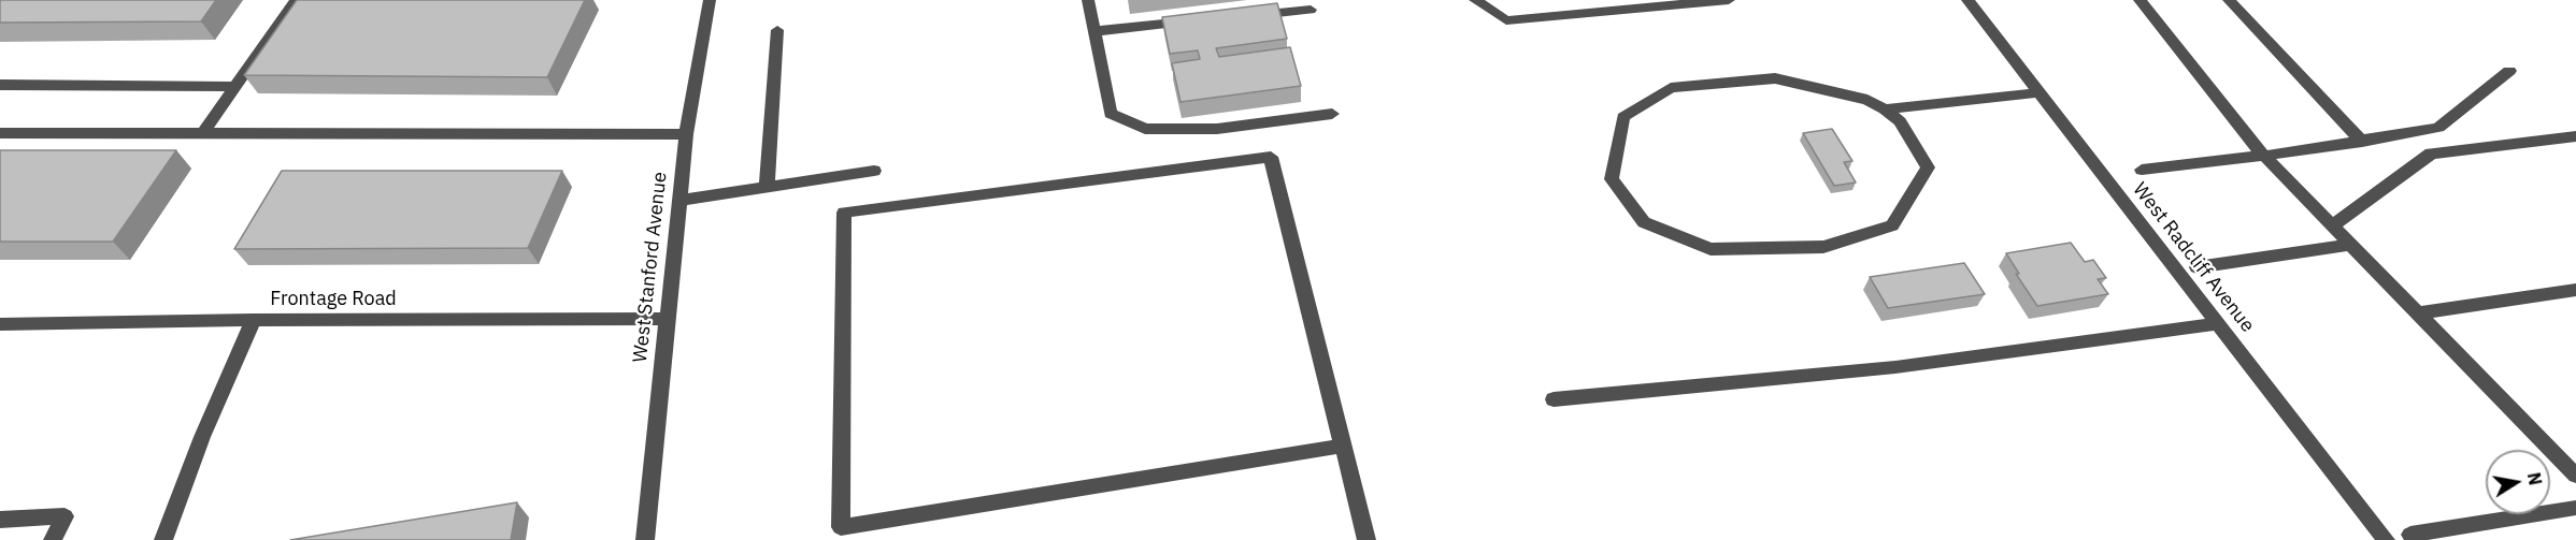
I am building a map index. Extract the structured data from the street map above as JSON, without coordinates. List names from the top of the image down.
{
  "streets": {
    "street": ["West Radcliff Avenue", "West Stanford Avenue", "Frontage Road"]
  },
  "crossings": [
    ["West Stanford Avenue", "Frontage Road"]
  ],
  "north": "right"
}
